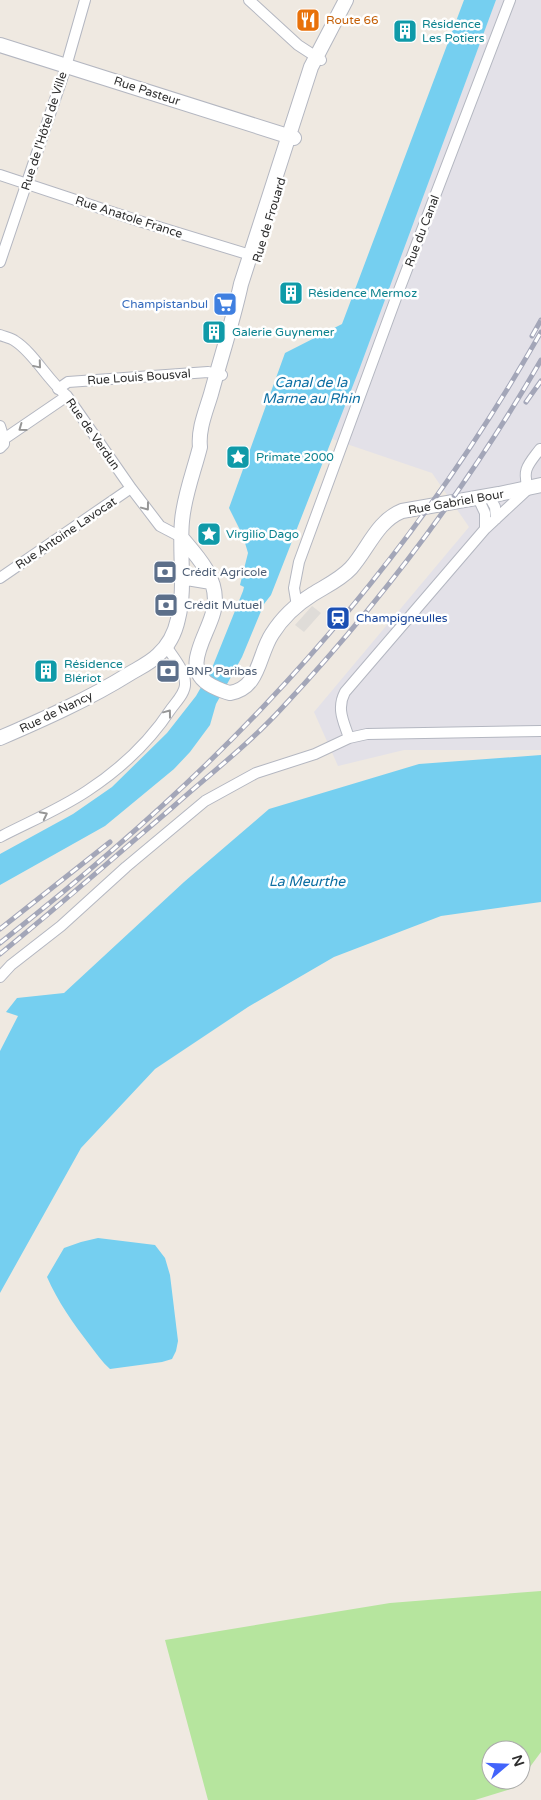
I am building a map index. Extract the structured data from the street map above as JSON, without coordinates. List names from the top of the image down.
{
  "streets": {
    "main road": [
      "Rue Pasteur",
      "Rue de Frouard",
      "Rue Gabriel Bour",
      "Rue de Nancy"
    ],
    "street": [
      "Rue de l'Hôtel de Ville",
      "Rue Anatole France",
      "Rue du Canal",
      "Rue Louis Bousval",
      "Rue de Verdun",
      "Rue Antoine Lavocat"
    ]
  },
  "crossings": [
    ["Rue Pasteur", "Rue de l'Hôtel de Ville"],
    ["Rue Pasteur", "Rue de Frouard"],
    ["Rue de l'Hôtel de Ville", "Rue Anatole France"],
    ["Rue Anatole France", "Rue de Frouard"],
    ["Rue de Frouard", "Rue Louis Bousval"],
    ["Rue de Frouard", "Rue de Verdun"],
    ["Rue de Frouard", "Rue Gabriel Bour"],
    ["Rue de Frouard", "Rue de Nancy"],
    ["Rue du Canal", "Rue Gabriel Bour"],
    ["Rue Louis Bousval", "Rue de Verdun"],
    ["Rue de Verdun", "Rue Gabriel Bour"],
    ["Rue de Verdun", "Rue Antoine Lavocat"],
    ["Rue de Verdun", "Rue de Nancy"],
    ["Rue Gabriel Bour", "Rue de Nancy"]
  ],
  "one_way": ["Rue de Verdun"],
  "water": ["Canal de la Marne au Rhin", "La Meurthe"],
  "places": {
    "restaurant": ["Route 66"],
    "building": [
      "Résidence Les Potiers",
      "Résidence Mermoz",
      "Galerie Guynemer",
      "Résidence Blériot"
    ],
    "supermarket": ["Champistanbul"],
    "place": ["Primate 2000", "Virgilio Dago"],
    "bank": ["Crédit Agricole", "Crédit Mutuel", "BNP Paribas"],
    "station": ["Champigneulles"]
  },
  "north": "right"
}
